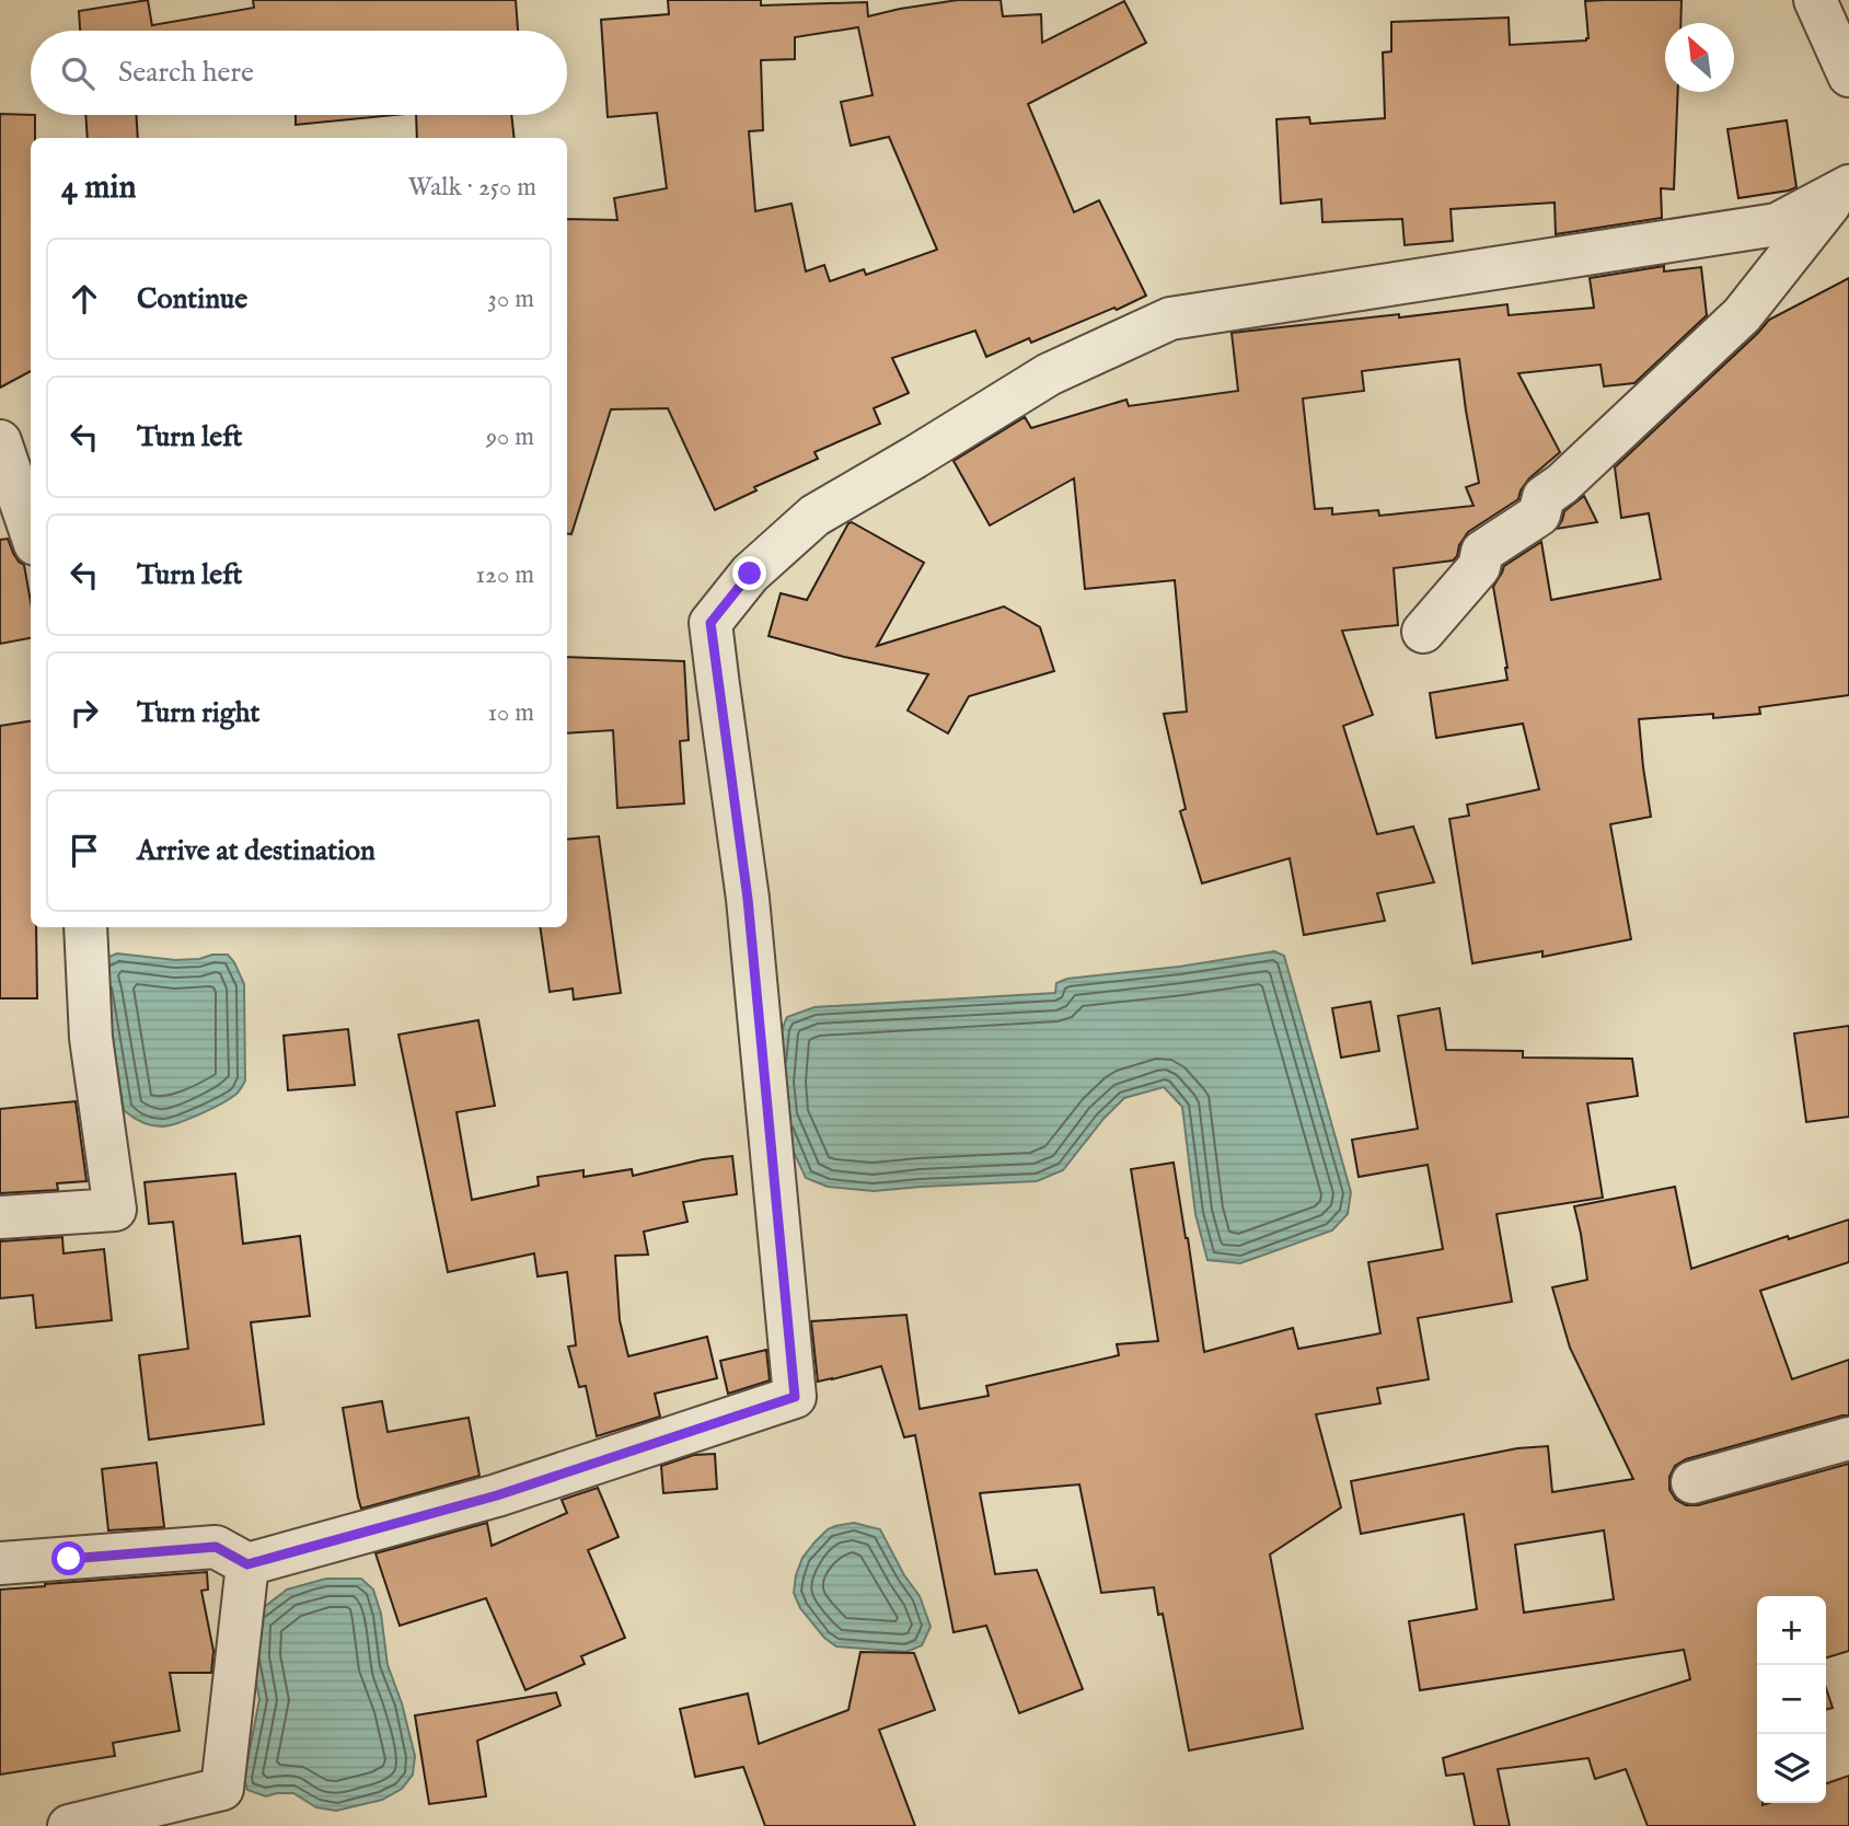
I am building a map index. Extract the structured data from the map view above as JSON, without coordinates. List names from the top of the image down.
{
  "north": "top left",
  "page": {
    "search": "Search here",
    "heading": ["4 min", "Walk · 250 m"],
    "list": [
      ["Continue", "30 m"],
      ["Turn left", "90 m"],
      ["Turn left", "120 m"],
      ["Turn right", "10 m"],
      "Arrive at destination"
    ],
    "map_buttons": ["+", "−"]
  }
}
